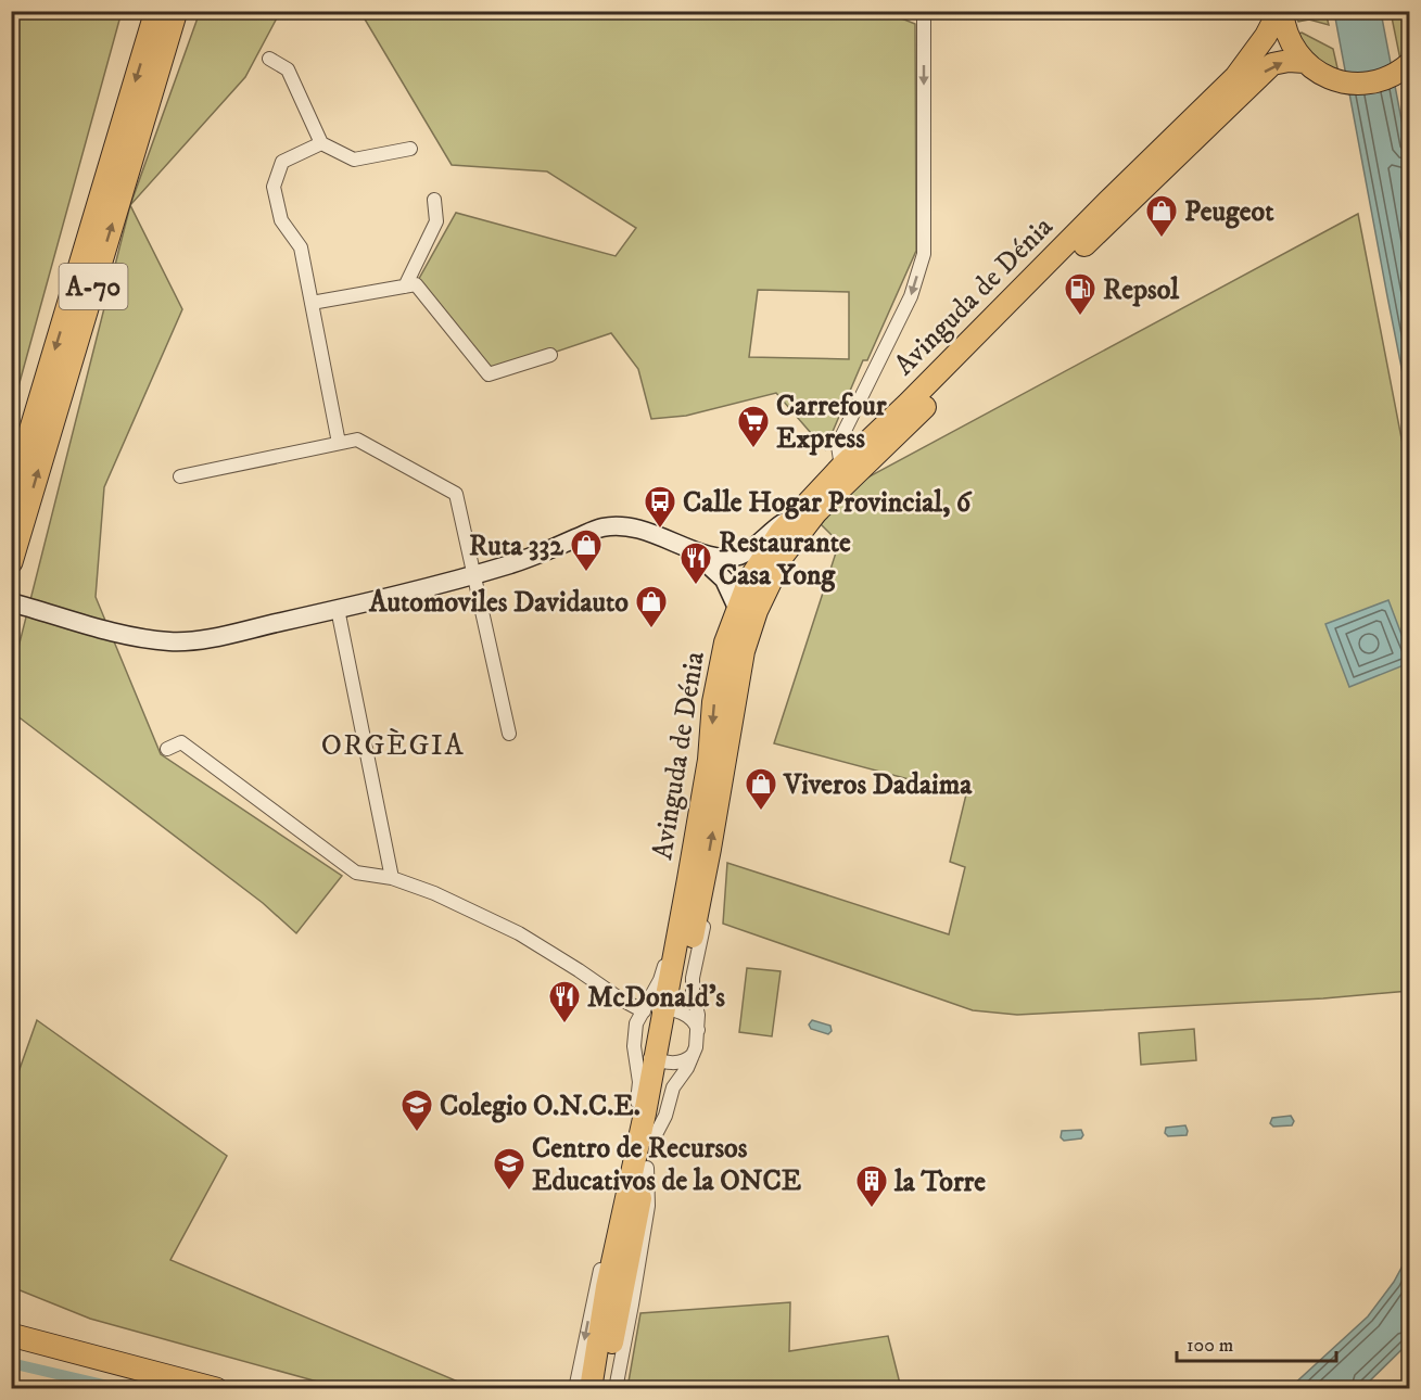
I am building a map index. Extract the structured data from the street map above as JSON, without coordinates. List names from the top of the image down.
{
  "streets": {
    "highway": ["A-70"],
    "main road": ["Avinguda de Dénia"]
  },
  "districts": ["ORGÈGIA"],
  "places": {
    "shop": [
      "Peugeot",
      "Ruta 332",
      "Automoviles Davidauto",
      "Viveros Dadaima"
    ],
    "fuel station": ["Repsol"],
    "supermarket": ["Carrefour Express"],
    "bus stop": ["Calle Hogar Provincial, 6"],
    "restaurant": ["Restaurante Casa Yong", "McDonald's"],
    "school or university": ["Colegio O.N.C.E.", "Centro de Recursos Educativos de la ONCE"],
    "building": ["la Torre"]
  },
  "scale_bar": "100 m"
}
